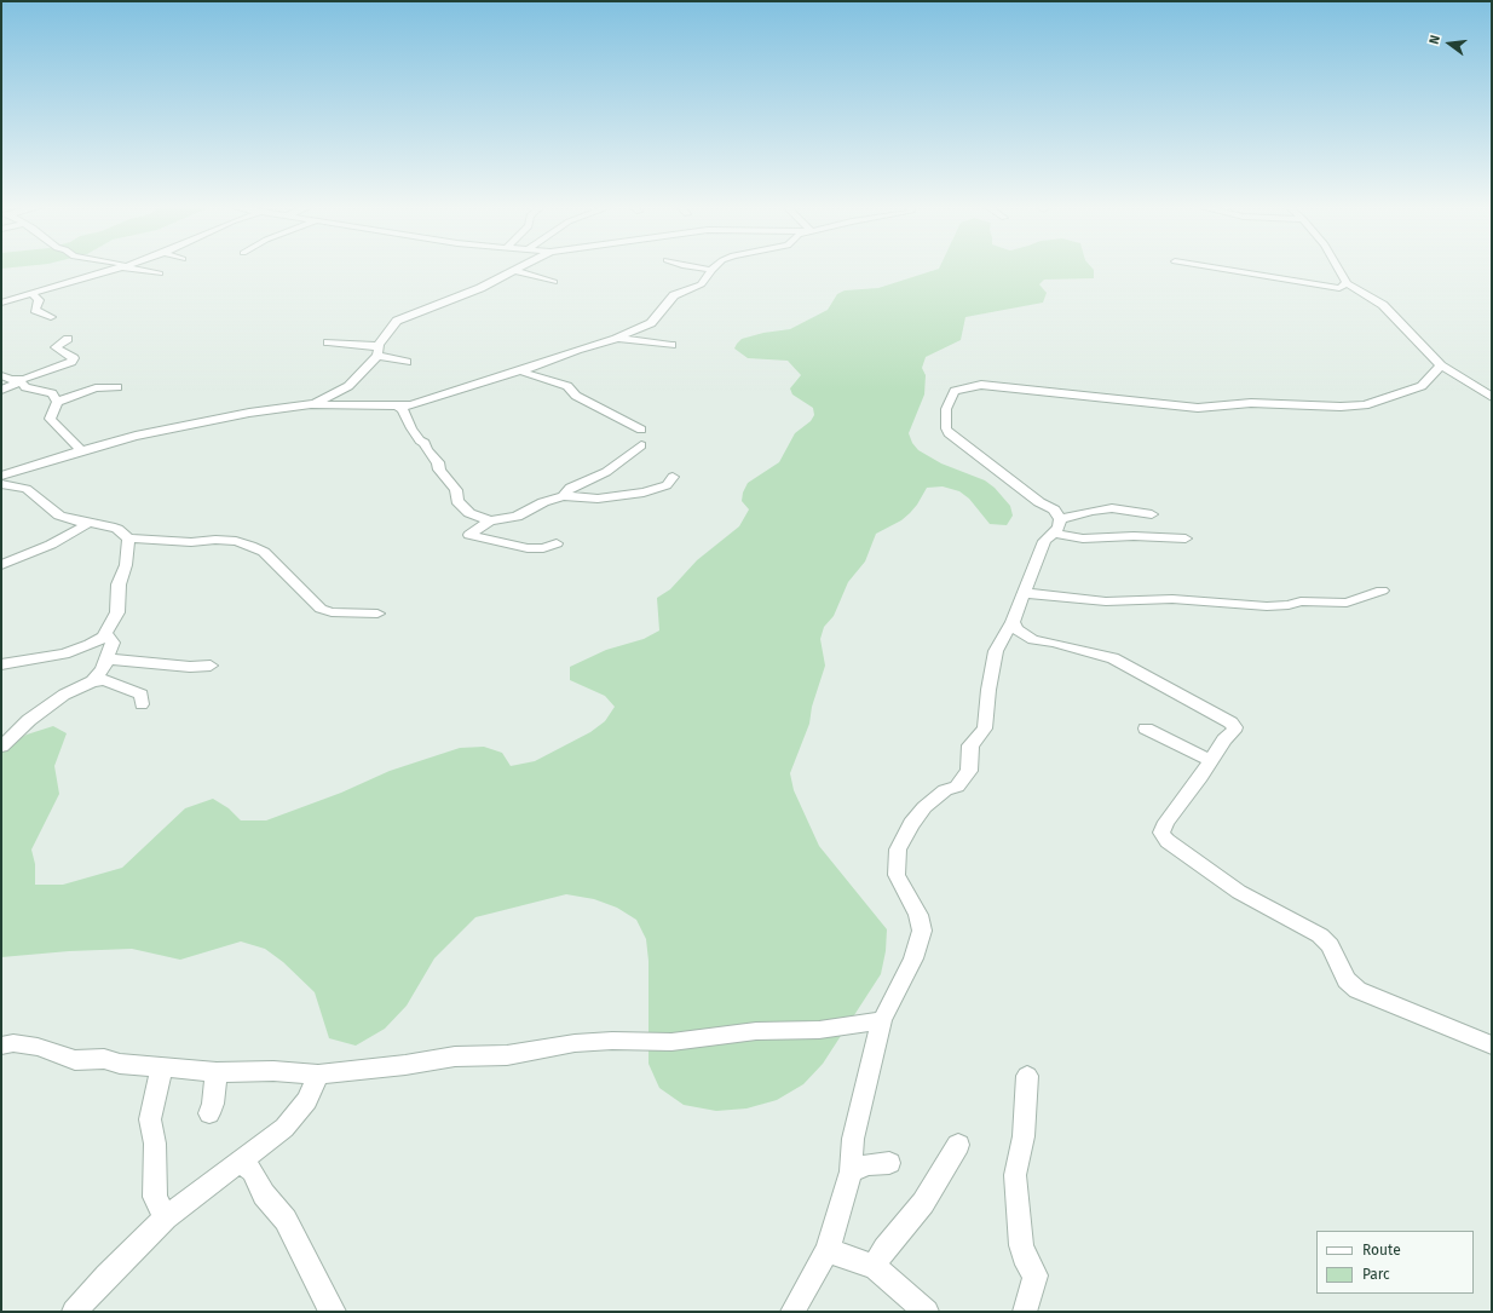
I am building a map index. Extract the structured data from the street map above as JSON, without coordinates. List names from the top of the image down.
{
  "legend": ["Route", "Parc"],
  "north": "left"
}
